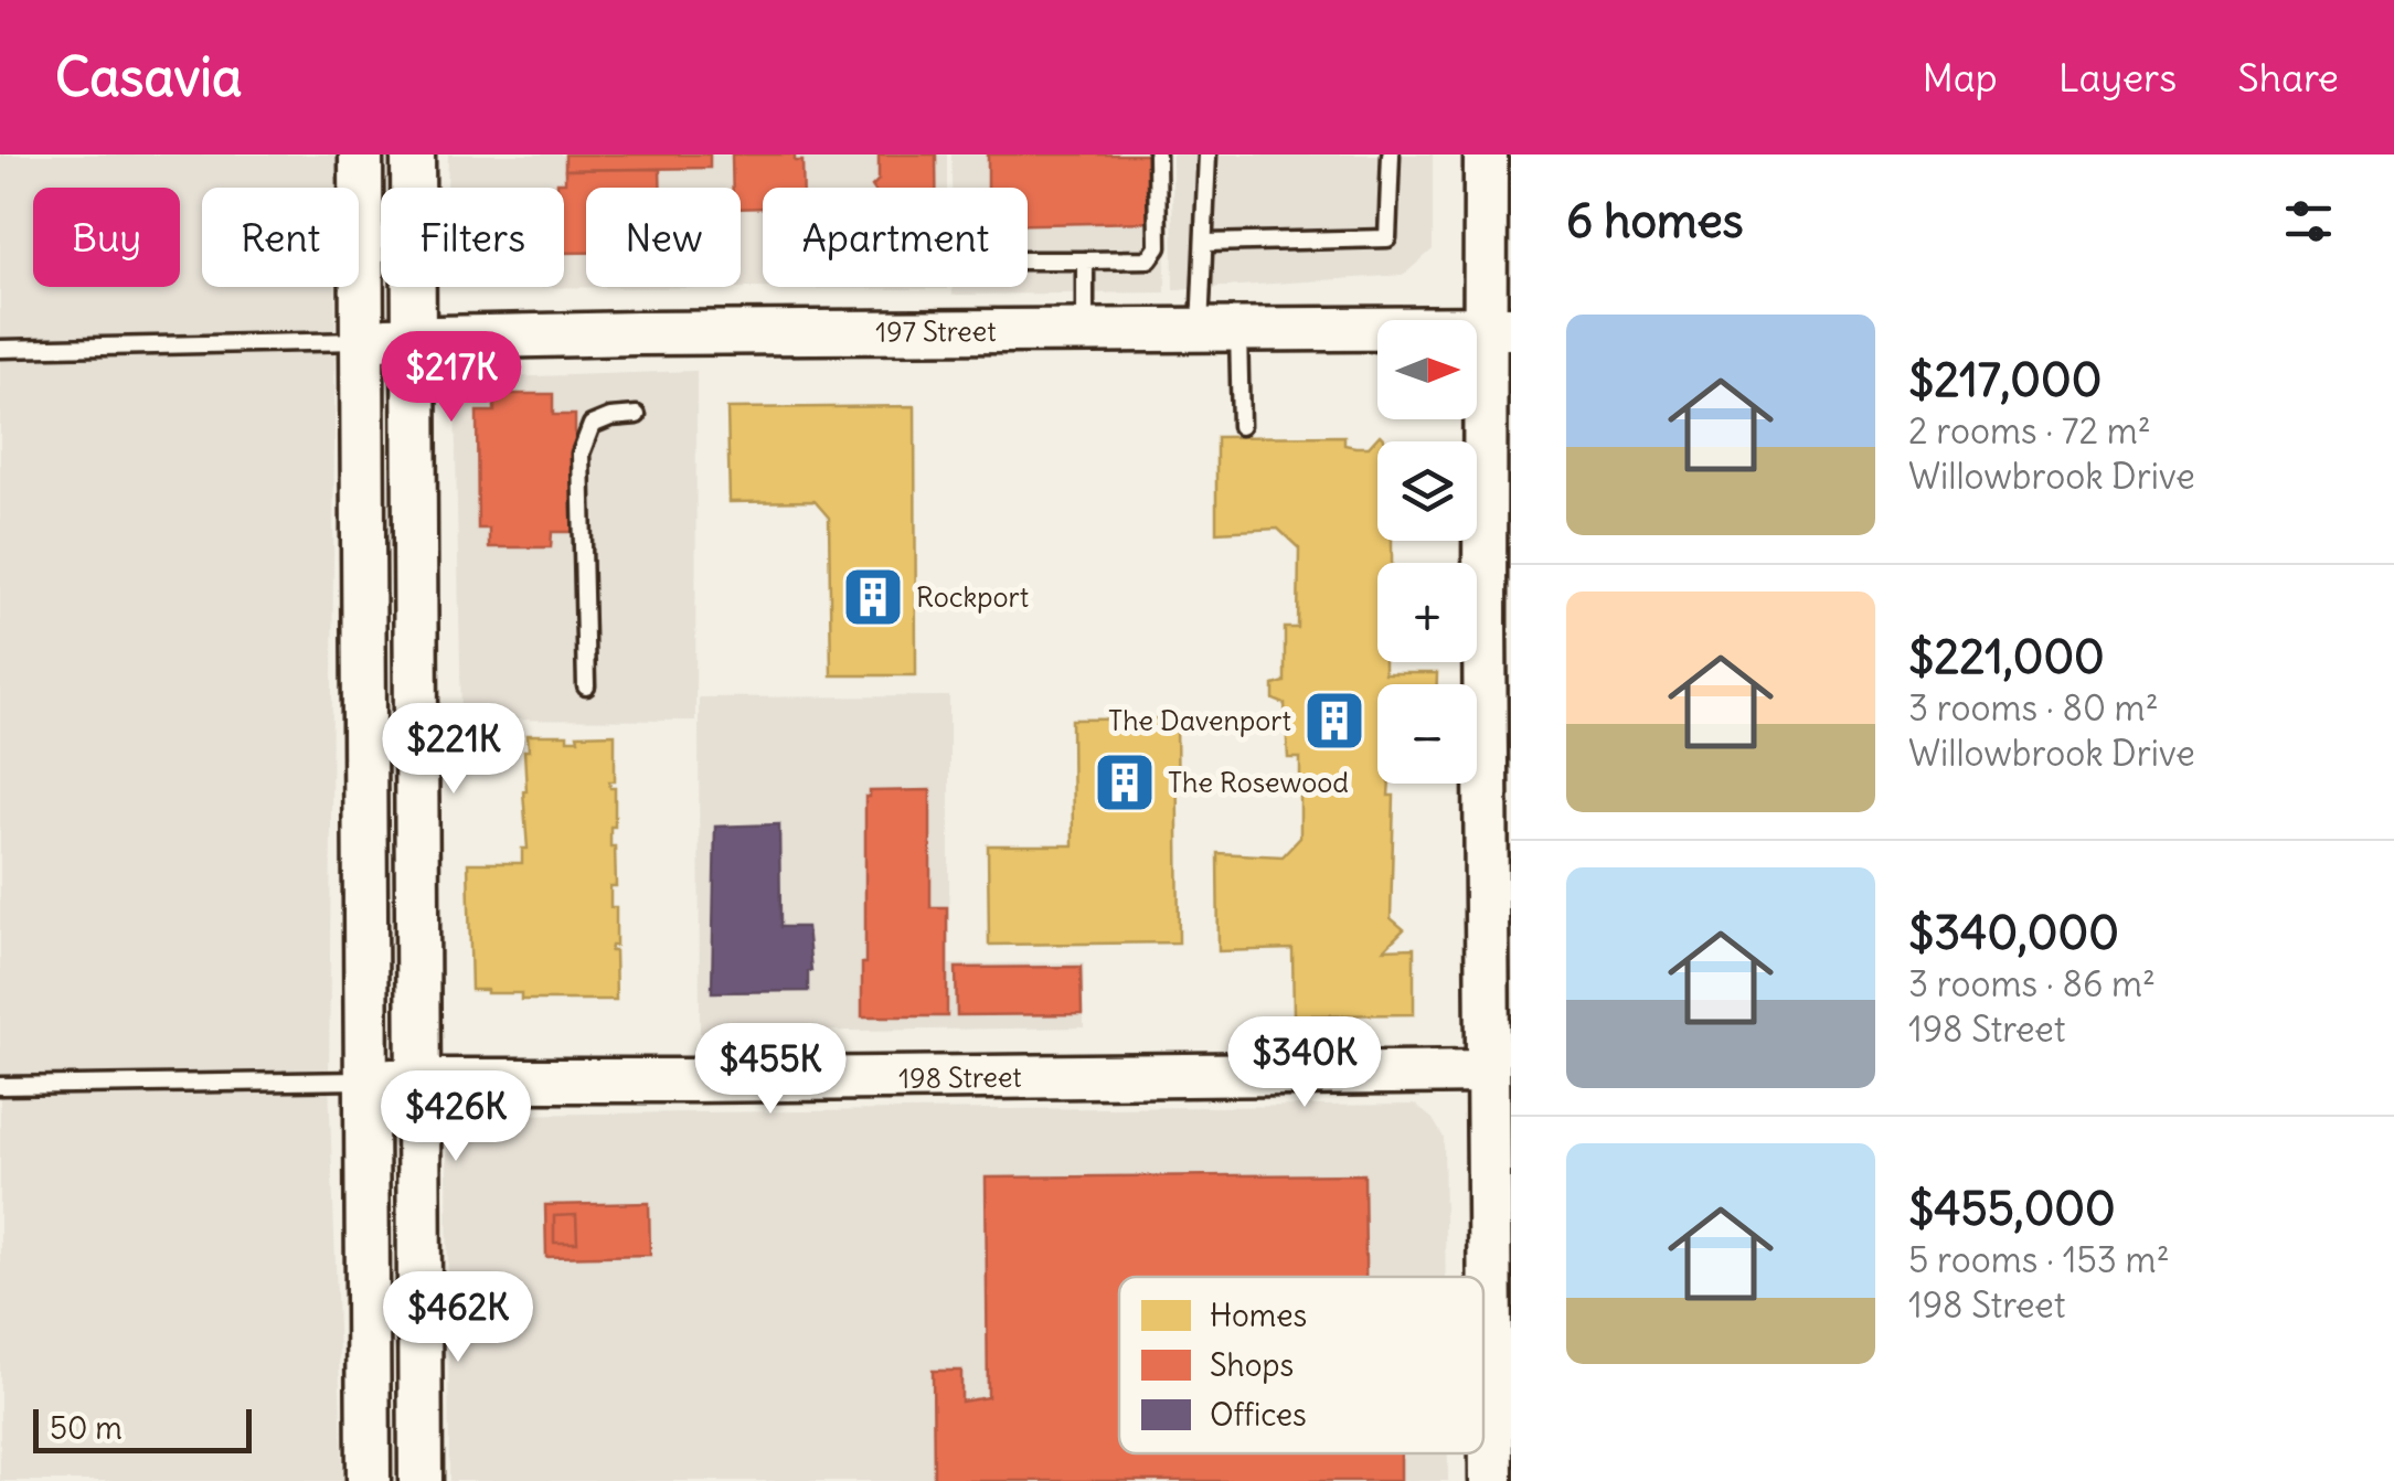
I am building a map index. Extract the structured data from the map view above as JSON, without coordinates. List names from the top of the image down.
{
  "streets": {
    "main road": ["197 Street", "198 Street"]
  },
  "places": {
    "building": ["Rockport", "The Davenport", "The Rosewood"]
  },
  "legend": ["Homes", "Shops", "Offices"],
  "scale_bar": "50 m",
  "north": "right",
  "page": {
    "header": "Casavia",
    "nav": ["Map", "Layers", "Share"],
    "heading": "6 homes",
    "chip": [
      "Buy",
      "Rent",
      "Filters",
      "New",
      "Apartment"
    ],
    "list": [
      {
        "name": "$217,000",
        "note": "2 rooms · 72 m² · Willowbrook Drive"
      },
      {
        "name": "$221,000",
        "note": "3 rooms · 80 m² · Willowbrook Drive"
      },
      {
        "name": "$340,000",
        "note": "3 rooms · 86 m² · 198 Street"
      },
      {
        "name": "$455,000",
        "note": "5 rooms · 153 m² · 198 Street"
      }
    ],
    "map_buttons": ["+", "−"],
    "price": [
      "$217K",
      "$221K",
      "$340K",
      "$455K",
      "$426K",
      "$462K"
    ],
    "scale": "50 m"
  }
}
